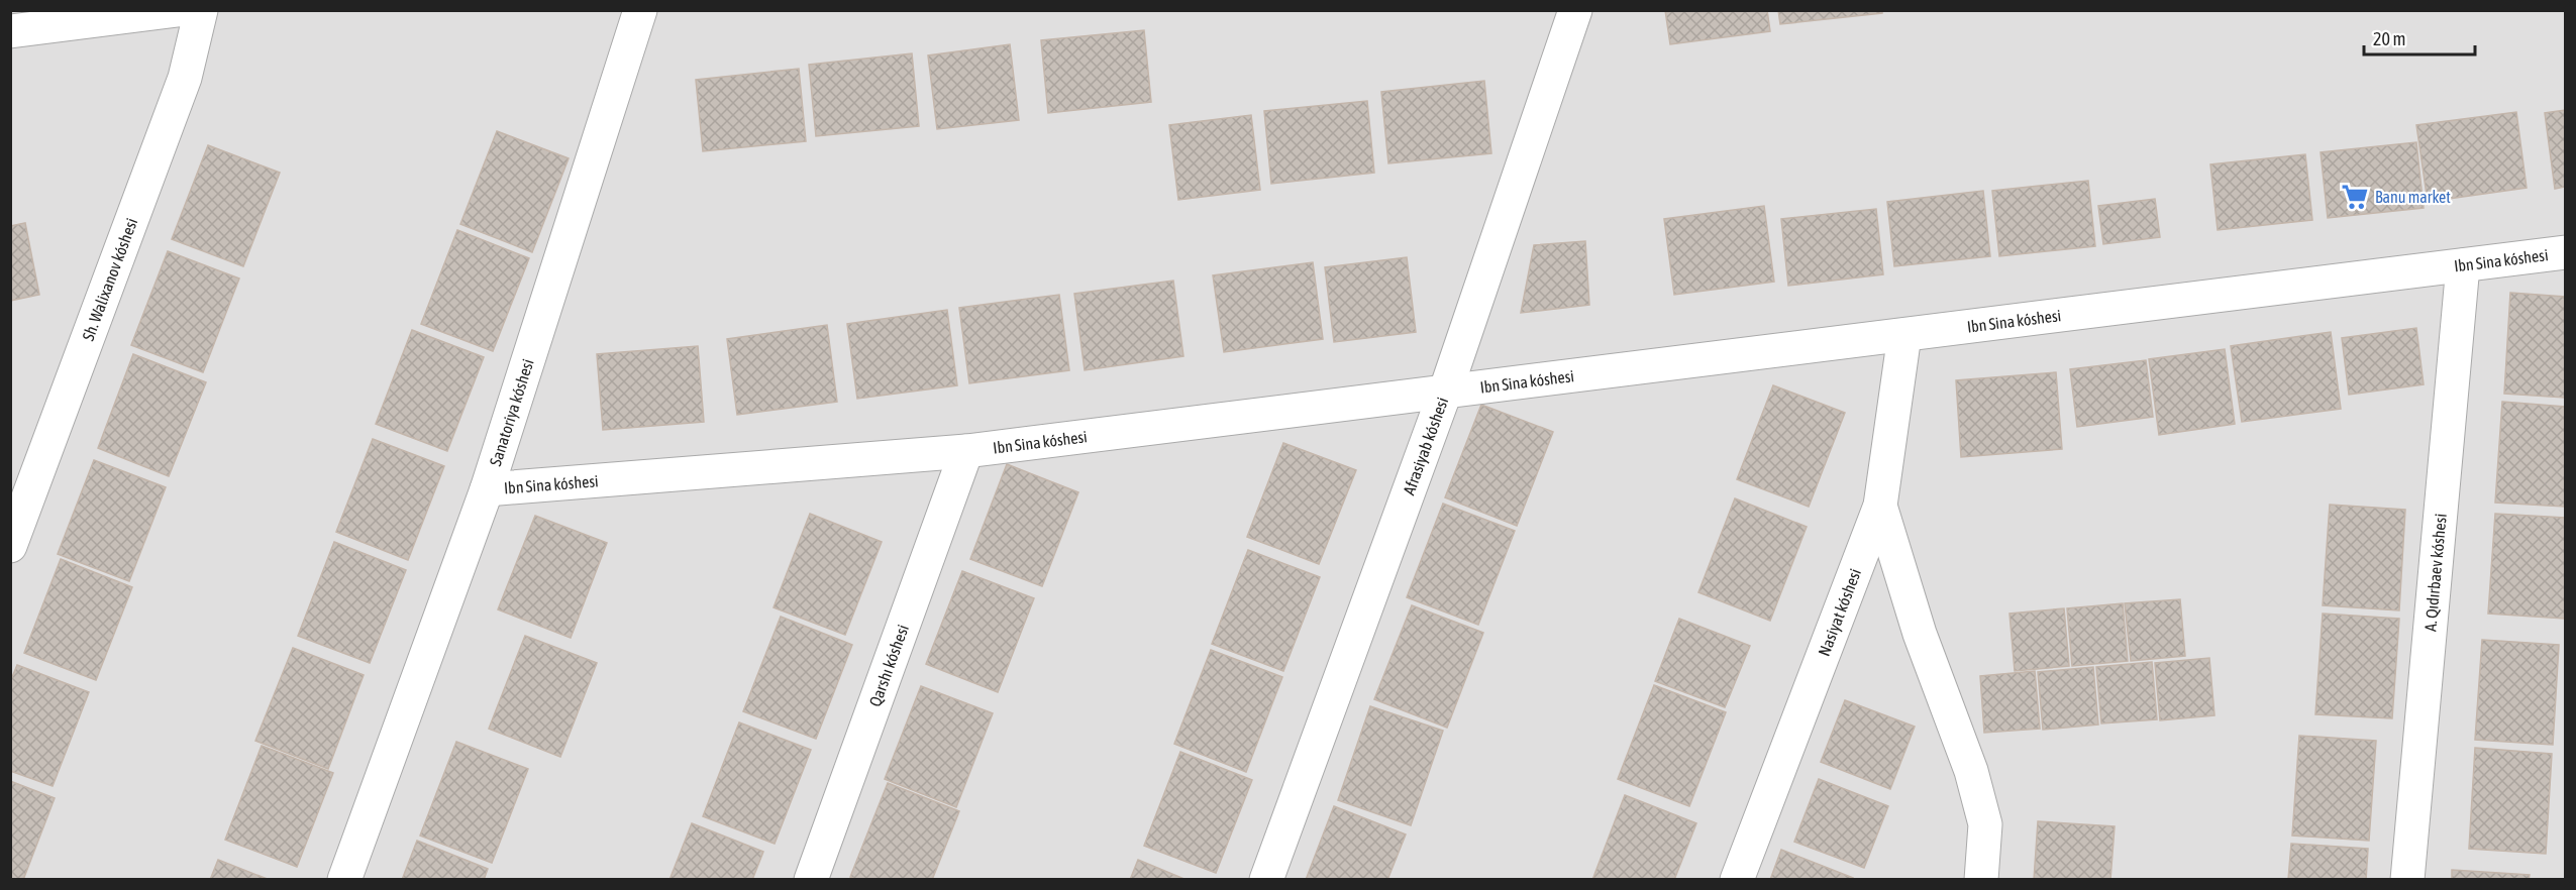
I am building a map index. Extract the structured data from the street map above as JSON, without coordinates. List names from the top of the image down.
{
  "streets": {
    "street": [
      "Ibn Sina kóshesi",
      "Sh. Walixanov kóshesi",
      "Sanatoriya kóshesi",
      "Afrasiyab kóshesi",
      "A. Qıdırbaev kóshesi",
      "Nasiyat kóshesi",
      "Qarshı kóshesi"
    ]
  },
  "crossings": [
    ["Ibn Sina kóshesi", "Sanatoriya kóshesi"],
    ["Ibn Sina kóshesi", "Afrasiyab kóshesi"],
    ["Ibn Sina kóshesi", "A. Qıdırbaev kóshesi"],
    ["Ibn Sina kóshesi", "Nasiyat kóshesi"],
    ["Ibn Sina kóshesi", "Qarshı kóshesi"]
  ],
  "places": {
    "supermarket": ["Banu market"]
  },
  "scale_bar": "20 m"
}
